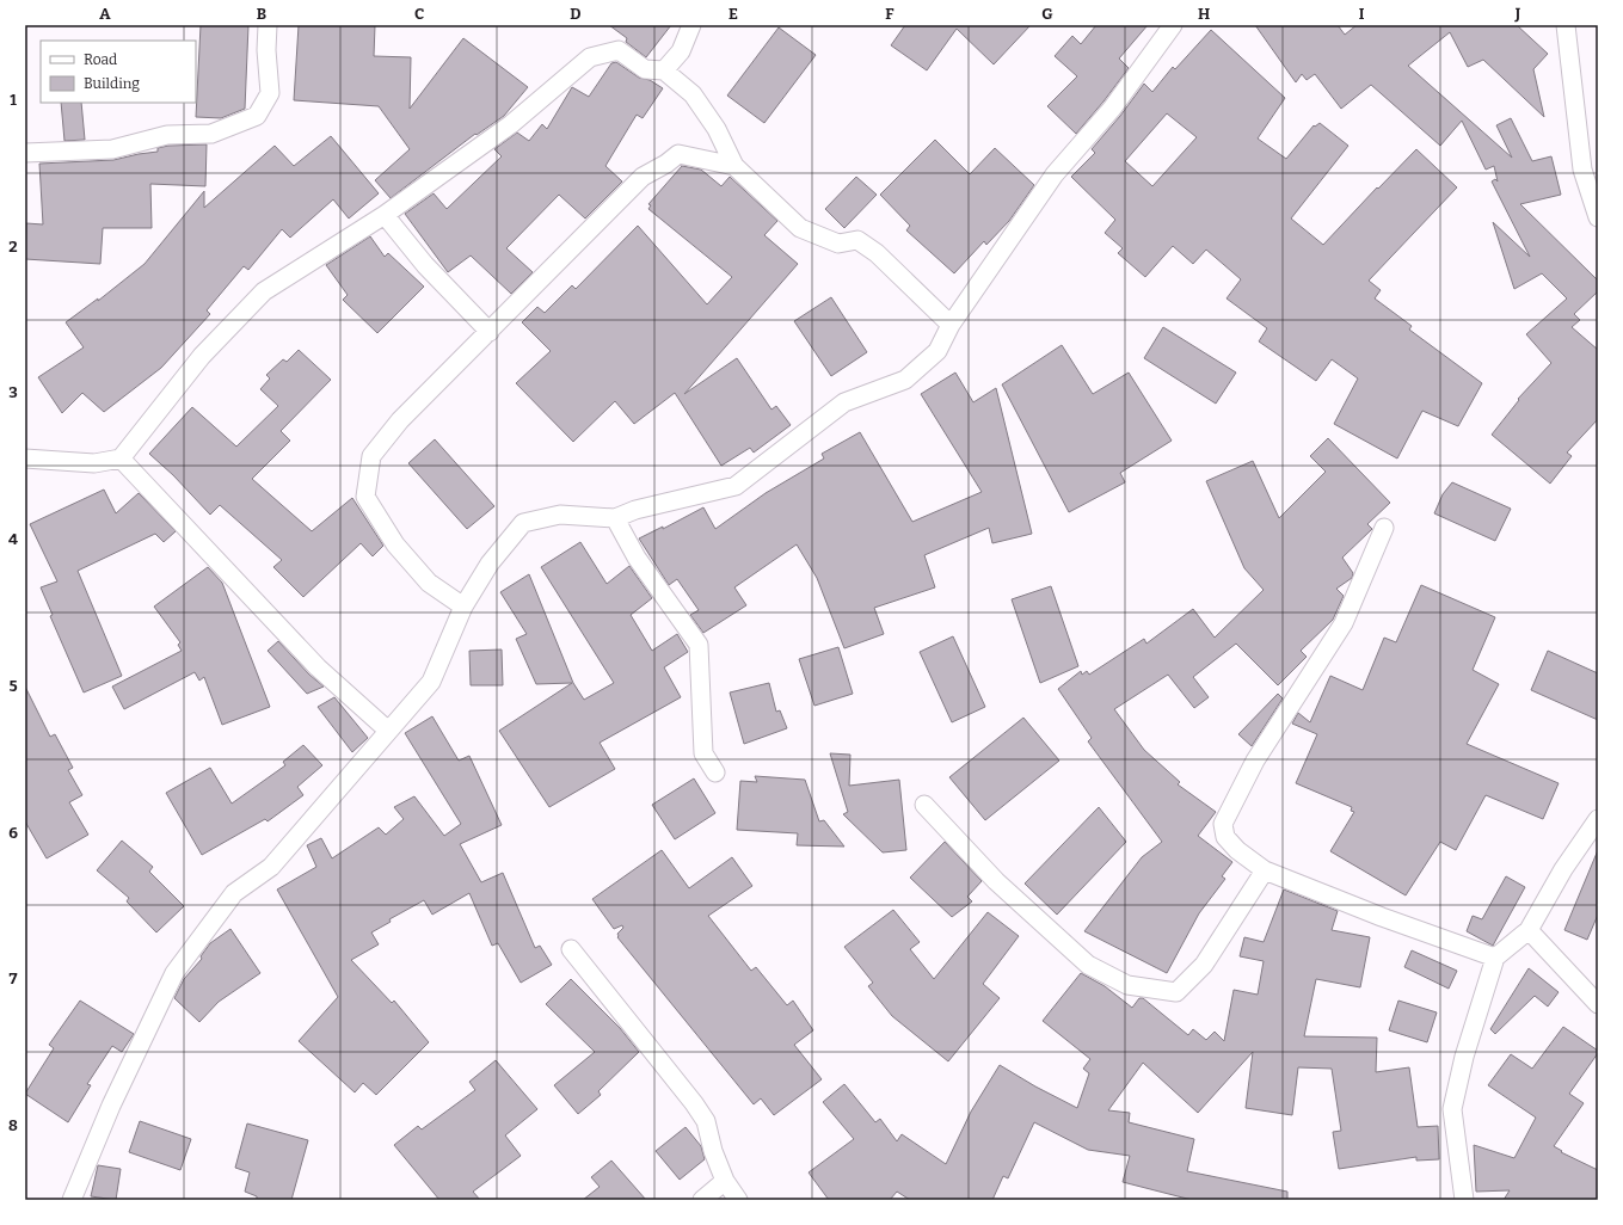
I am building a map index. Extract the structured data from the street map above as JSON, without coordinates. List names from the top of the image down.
{
  "legend": ["Road", "Building"],
  "grid": {
    "columns": [
      "A",
      "B",
      "C",
      "D",
      "E",
      "F",
      "G",
      "H",
      "I",
      "J"
    ],
    "rows": [
      "1",
      "2",
      "3",
      "4",
      "5",
      "6",
      "7",
      "8"
    ]
  }
}
